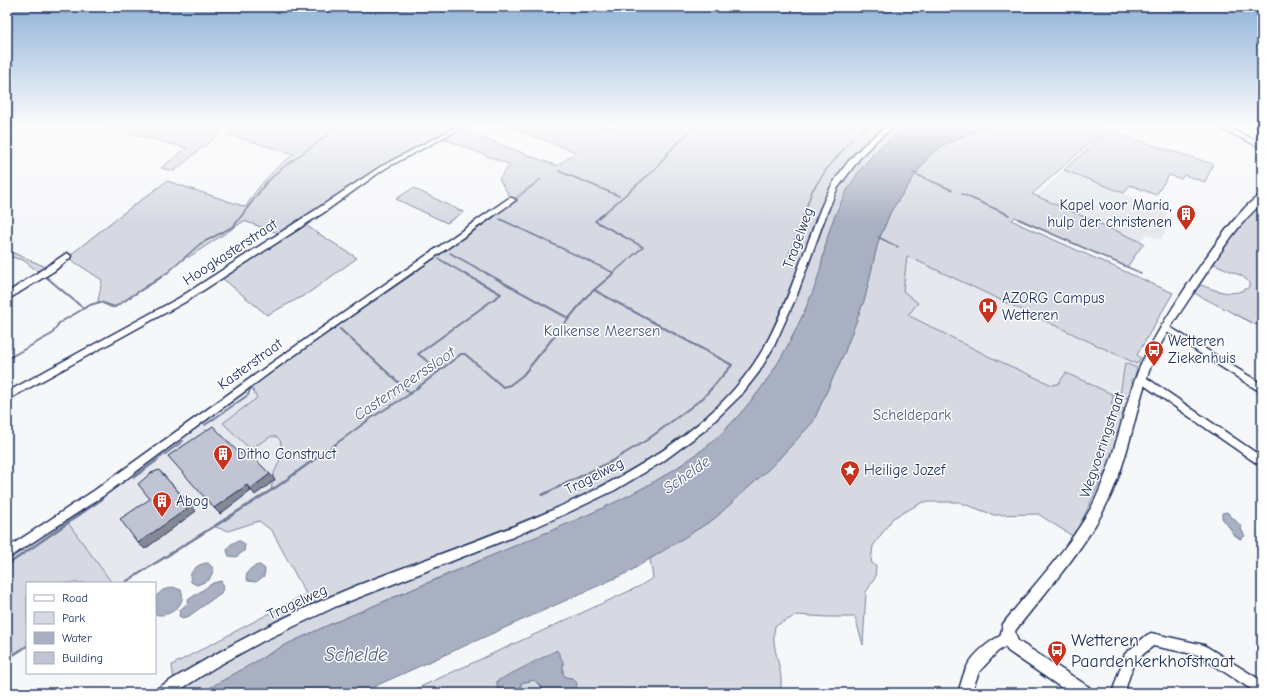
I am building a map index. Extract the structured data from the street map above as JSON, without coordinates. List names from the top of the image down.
{
  "streets": {
    "main road": ["Wegvoeringstraat"],
    "street": ["Tragelweg", "Hoogkasterstraat", "Kasterstraat"]
  },
  "water": ["Castermeerssloot", "Schelde"],
  "parks": ["Kalkense Meersen", "Scheldepark"],
  "places": {
    "building": ["Kapel voor Maria, hulp der christenen", "Ditho Construct", "Abog"],
    "hospital": ["AZORG Campus Wetteren"],
    "bus stop": ["Wetteren Ziekenhuis", "Wetteren Paardenkerkhofstraat"],
    "place": ["Heilige Jozef"]
  },
  "legend": [
    "Road",
    "Park",
    "Water",
    "Building"
  ]
}
